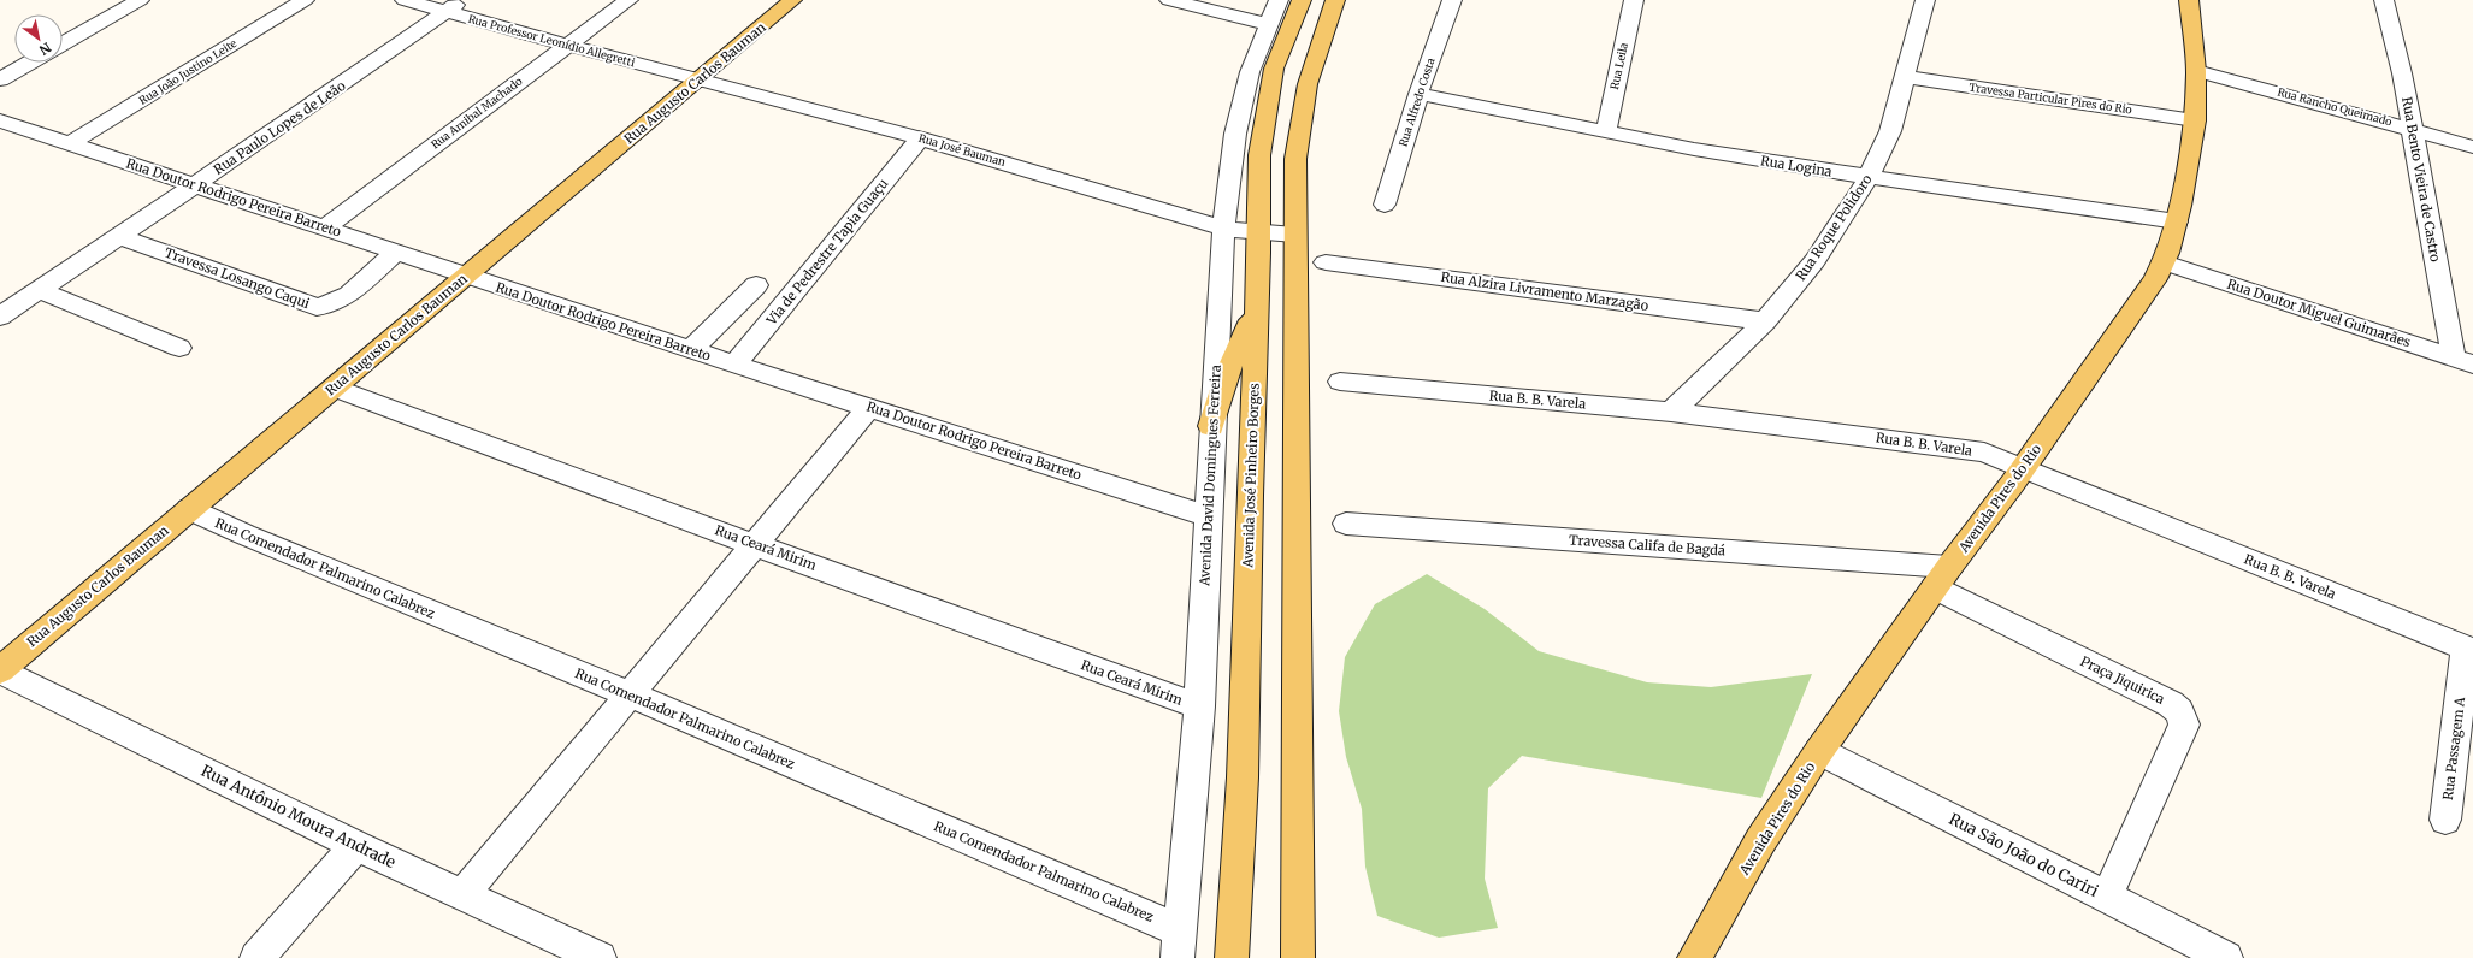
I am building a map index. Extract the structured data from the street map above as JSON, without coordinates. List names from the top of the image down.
{
  "streets": {
    "main road": ["Rua Augusto Carlos Bauman", "Avenida José Pinheiro Borges", "Avenida Pires do Rio"],
    "street": [
      "Rua Professor Leonídio Allegretti",
      "Rua Leila",
      "Rua João Justino Leite",
      "Travessa Particular Pires do Rio",
      "Rua Alfredo Costa",
      "Rua Rancho Queimado",
      "Rua Amibal Machado",
      "Rua Paulo Lopes de Leão",
      "Rua José Bauman",
      "Rua Logina",
      "Rua Bento Vieira de Castro",
      "Rua Doutor Rodrigo Pereira Barreto",
      "Rua Roque Polidoro",
      "Via de Pedrestre Tapia Guaçu",
      "Travessa Losango Caqui",
      "Rua Alzira Livramento Marzagão",
      "Rua Doutor Miguel Guimarães",
      "Rua B. B. Varela",
      "Avenida David Domingues Ferreira",
      "Travessa Califa de Bagdá",
      "Rua Ceará Mirim",
      "Rua Comendador Palmarino Calabrez",
      "Praça Jiquirica",
      "Rua Passagem A",
      "Rua Antônio Moura Andrade",
      "Rua São João do Cariri"
    ]
  },
  "crossings": [
    ["Rua Professor Leonídio Allegretti", "Rua Augusto Carlos Bauman"],
    ["Rua Professor Leonídio Allegretti", "Rua Amibal Machado"],
    ["Rua Professor Leonídio Allegretti", "Rua Paulo Lopes de Leão"],
    ["Rua Professor Leonídio Allegretti", "Rua José Bauman"],
    ["Rua Leila", "Rua Logina"],
    ["Rua João Justino Leite", "Rua Doutor Rodrigo Pereira Barreto"],
    ["Rua Augusto Carlos Bauman", "Rua José Bauman"],
    ["Rua Augusto Carlos Bauman", "Rua Doutor Rodrigo Pereira Barreto"],
    ["Rua Augusto Carlos Bauman", "Rua Ceará Mirim"],
    ["Rua Augusto Carlos Bauman", "Rua Comendador Palmarino Calabrez"],
    ["Rua Augusto Carlos Bauman", "Rua Antônio Moura Andrade"],
    ["Travessa Particular Pires do Rio", "Rua Roque Polidoro"],
    ["Travessa Particular Pires do Rio", "Avenida Pires do Rio"],
    ["Rua Alfredo Costa", "Rua Logina"],
    ["Rua Rancho Queimado", "Rua Bento Vieira de Castro"],
    ["Rua Rancho Queimado", "Avenida Pires do Rio"],
    ["Rua Amibal Machado", "Rua Doutor Rodrigo Pereira Barreto"],
    ["Rua Paulo Lopes de Leão", "Rua Doutor Rodrigo Pereira Barreto"],
    ["Rua Paulo Lopes de Leão", "Travessa Losango Caqui"],
    ["Rua José Bauman", "Via de Pedrestre Tapia Guaçu"],
    ["Rua José Bauman", "Avenida David Domingues Ferreira"],
    ["Rua Logina", "Rua Roque Polidoro"],
    ["Rua Logina", "Avenida Pires do Rio"],
    ["Rua Bento Vieira de Castro", "Rua Doutor Miguel Guimarães"],
    ["Rua Doutor Rodrigo Pereira Barreto", "Via de Pedrestre Tapia Guaçu"],
    ["Rua Doutor Rodrigo Pereira Barreto", "Travessa Losango Caqui"],
    ["Rua Doutor Rodrigo Pereira Barreto", "Avenida David Domingues Ferreira"],
    ["Rua Roque Polidoro", "Rua Alzira Livramento Marzagão"],
    ["Rua Roque Polidoro", "Rua B. B. Varela"],
    ["Rua Doutor Miguel Guimarães", "Avenida Pires do Rio"],
    ["Rua B. B. Varela", "Avenida Pires do Rio"],
    ["Rua B. B. Varela", "Rua Passagem A"],
    ["Avenida David Domingues Ferreira", "Rua Ceará Mirim"],
    ["Avenida David Domingues Ferreira", "Rua Comendador Palmarino Calabrez"],
    ["Avenida Pires do Rio", "Travessa Califa de Bagdá"],
    ["Avenida Pires do Rio", "Praça Jiquirica"],
    ["Avenida Pires do Rio", "Rua São João do Cariri"],
    ["Travessa Califa de Bagdá", "Praça Jiquirica"],
    ["Praça Jiquirica", "Rua São João do Cariri"]
  ],
  "north": "bottom right"
}
